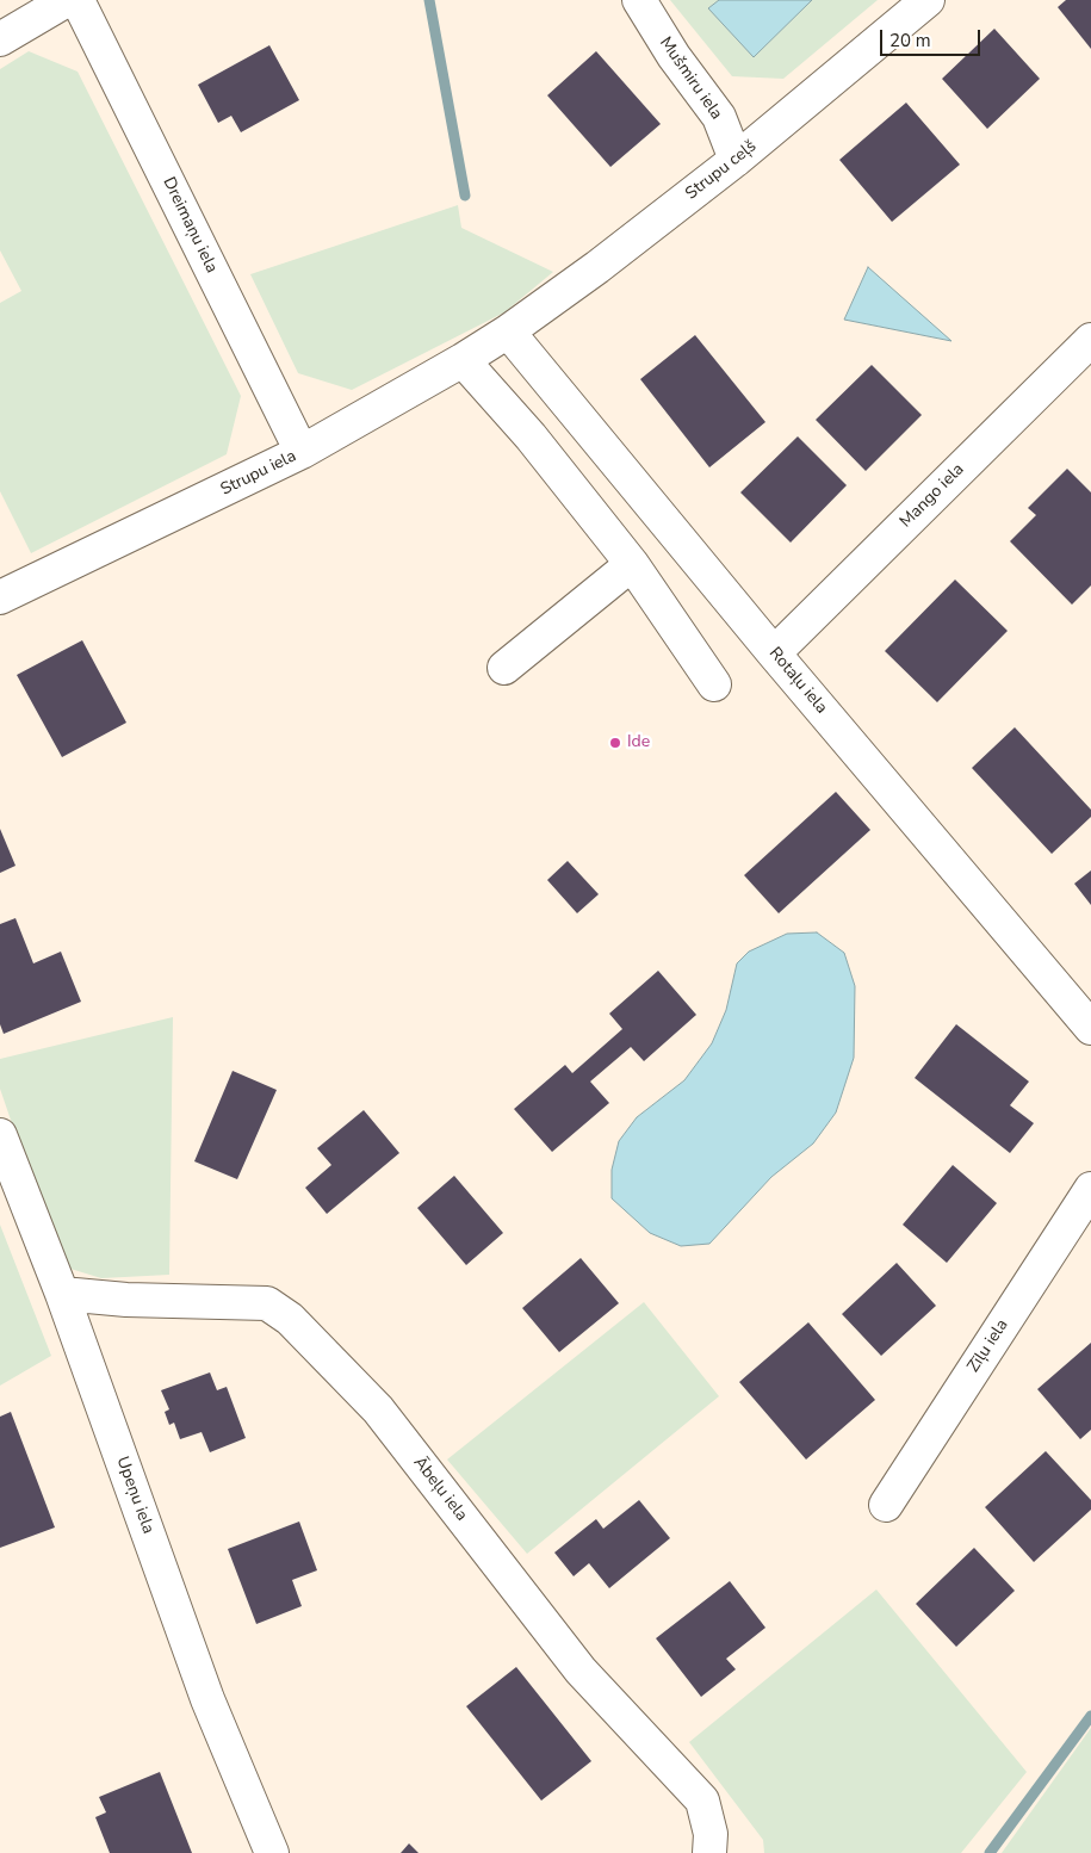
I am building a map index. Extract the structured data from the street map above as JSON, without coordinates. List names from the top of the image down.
{
  "streets": {
    "street": [
      "Mušmiru iela",
      "Strupu ceļš",
      "Dreimaņu iela",
      "Strupu iela",
      "Mango iela",
      "Rotaļu iela",
      "Zīļu iela",
      "Ābeļu iela",
      "Upeņu iela"
    ]
  },
  "crossings": [
    ["Mušmiru iela", "Strupu ceļš"],
    ["Strupu ceļš", "Strupu iela"],
    ["Strupu ceļš", "Rotaļu iela"],
    ["Dreimaņu iela", "Strupu iela"],
    ["Strupu iela", "Rotaļu iela"],
    ["Mango iela", "Rotaļu iela"],
    ["Ābeļu iela", "Upeņu iela"]
  ],
  "places": ["Ide"],
  "scale_bar": "20 m"
}
